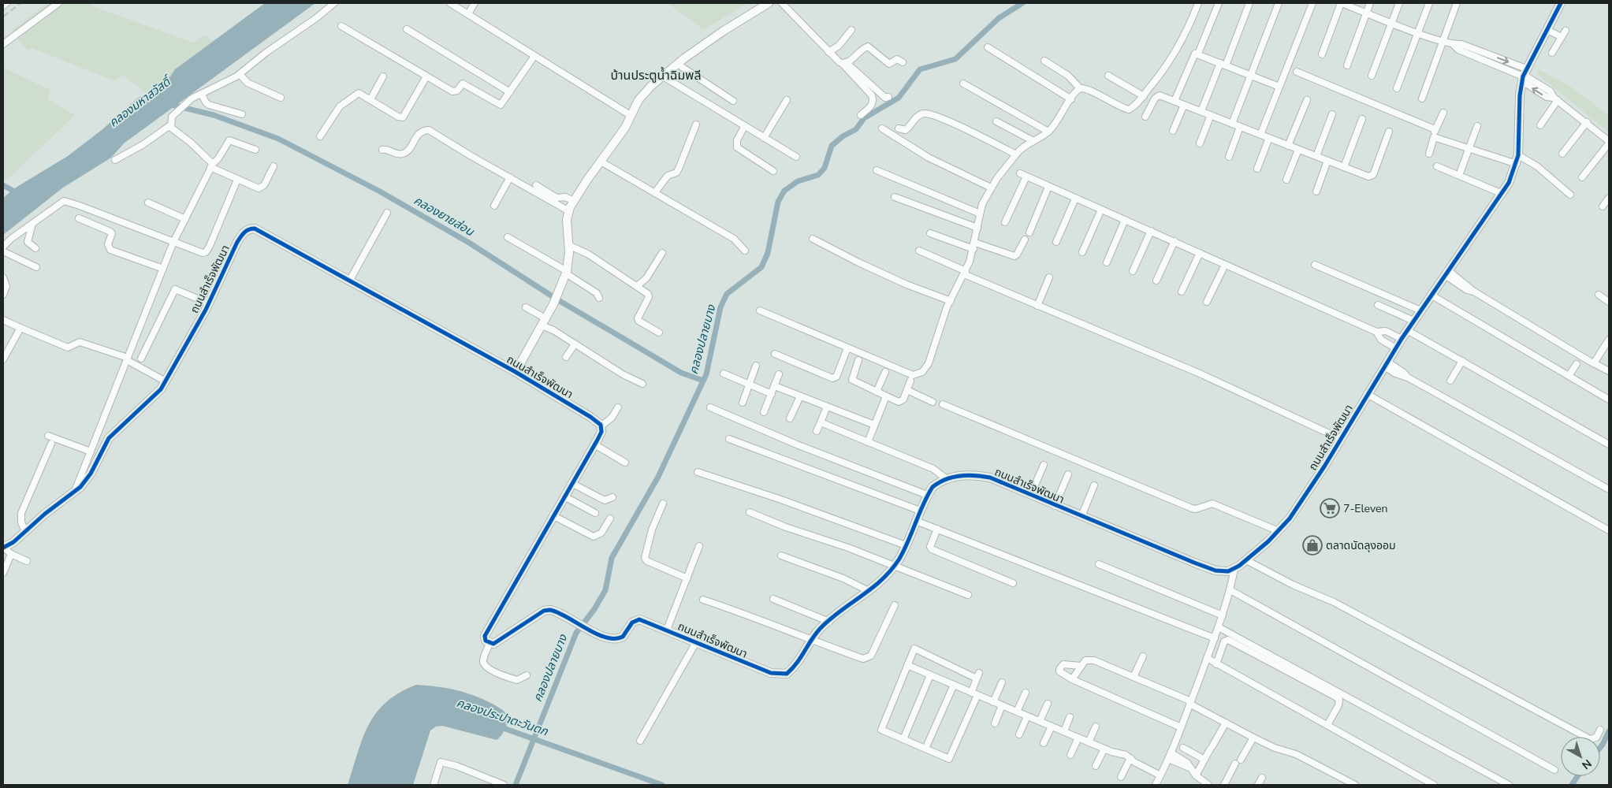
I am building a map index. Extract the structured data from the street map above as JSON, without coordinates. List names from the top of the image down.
{
  "streets": {
    "street": ["ถนนสำเร็จพัฒนา"]
  },
  "districts": ["บ้านประตูน้ำฉิมพลี"],
  "water": [
    "คลองมหาสวัสดิ์",
    "คลองยายส่อน",
    "คลองปลายบาง",
    "คลองประปาตะวันตก"
  ],
  "places": {
    "supermarket": ["7-Eleven"],
    "shop": ["ตลาดนัดลุงออม"]
  },
  "north": "bottom right"
}
